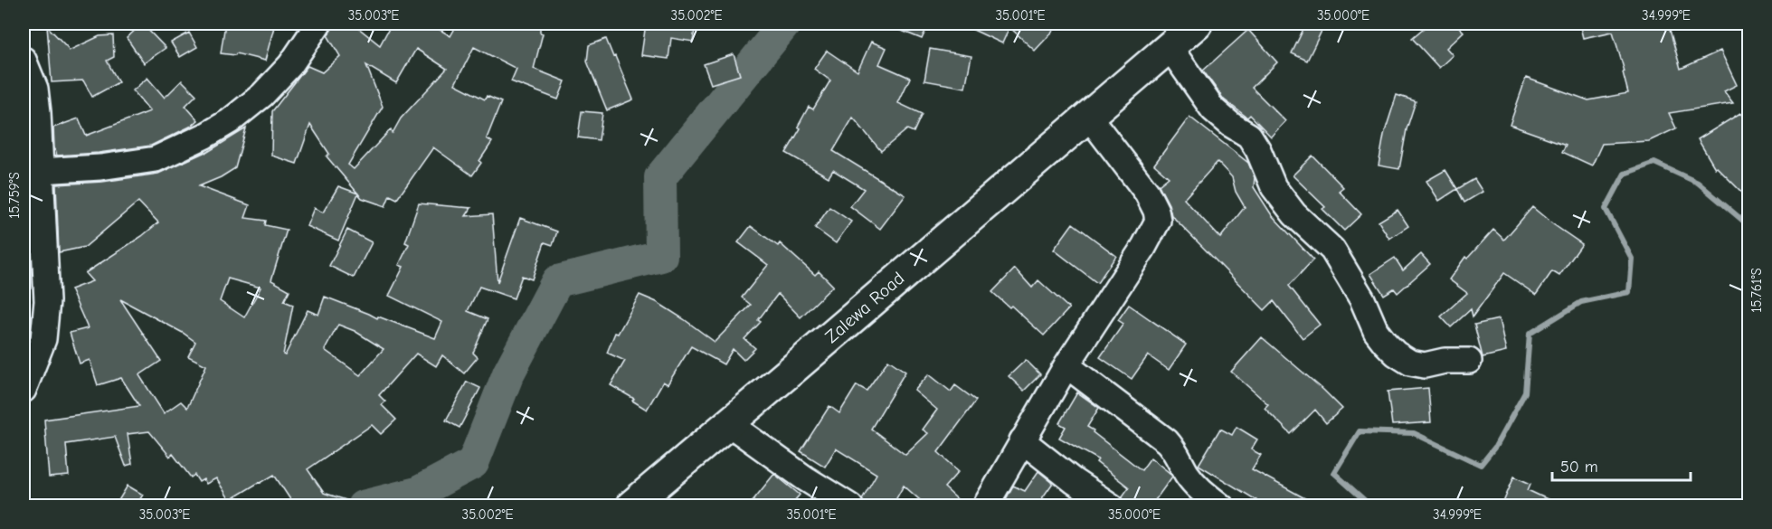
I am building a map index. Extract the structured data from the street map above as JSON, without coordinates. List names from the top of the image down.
{
  "streets": {
    "highway": ["Zalewa Road"]
  },
  "scale_bar": "50 m",
  "coordinates": [
    "35.003°E",
    "35.002°E",
    "35.001°E",
    "35.000°E",
    "34.999°E",
    "15.759°S",
    "15.761°S"
  ]
}
